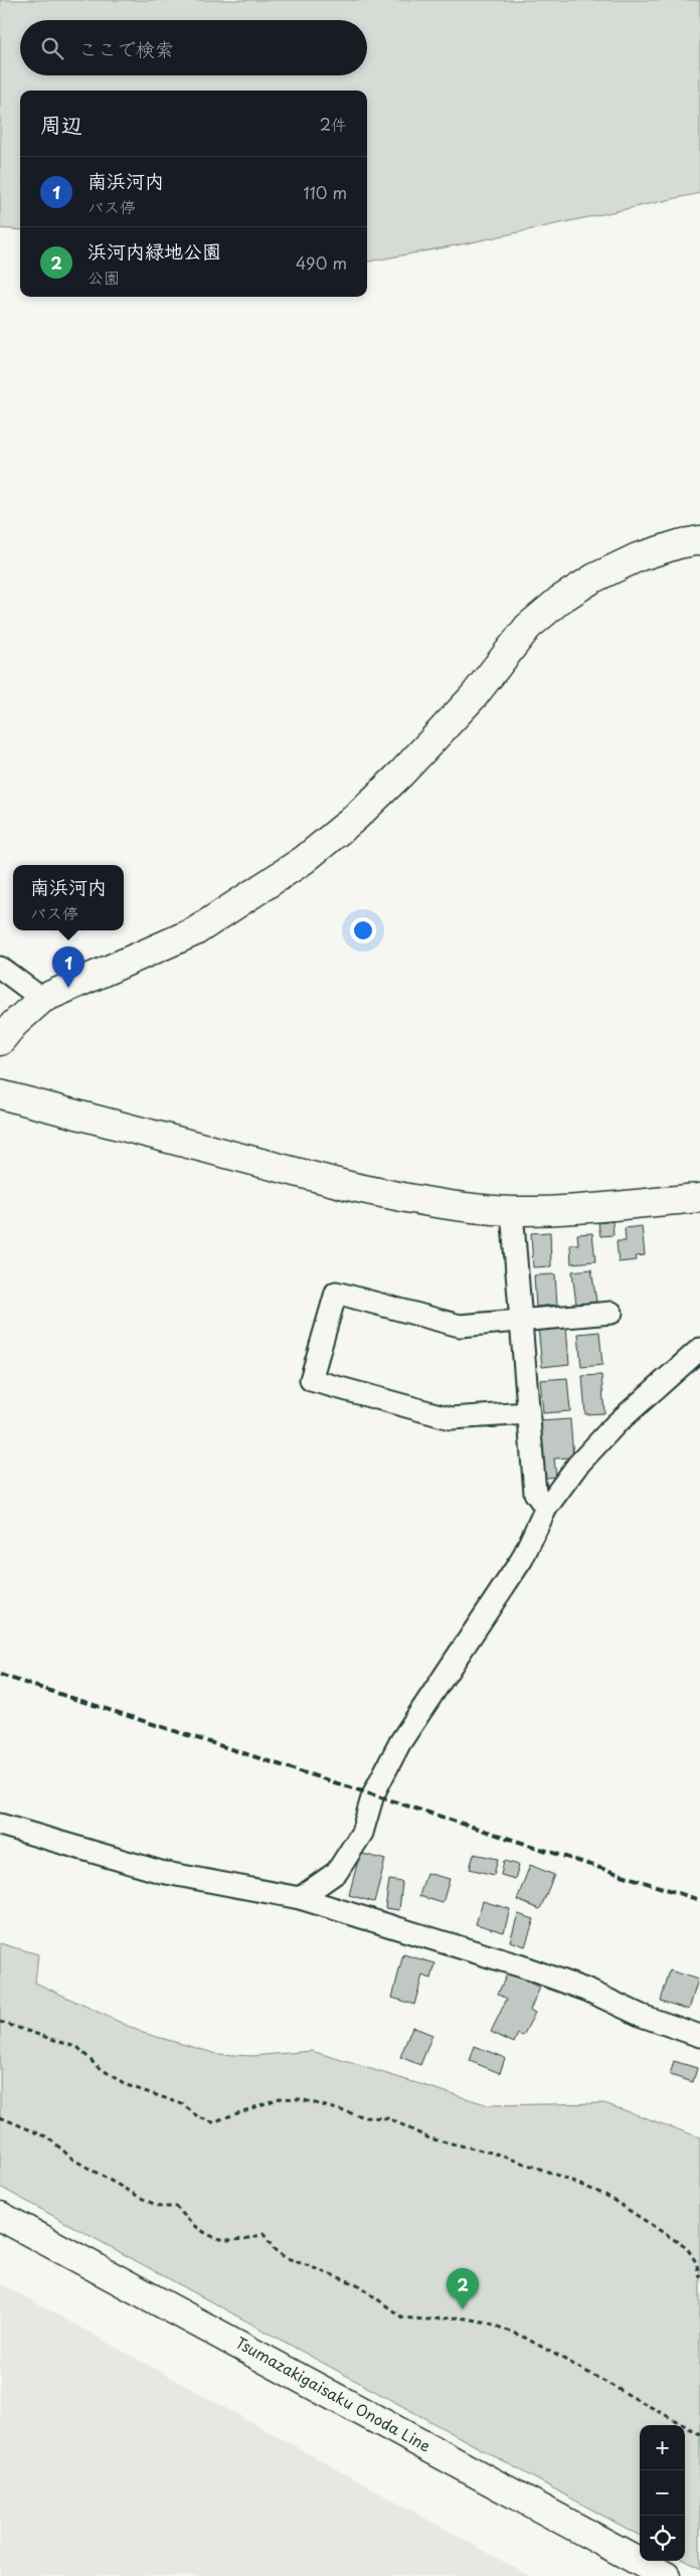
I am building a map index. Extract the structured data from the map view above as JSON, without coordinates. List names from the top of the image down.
{
  "streets": {
    "street": ["Tsumazakigaisaku Onoda Line"]
  },
  "page": {
    "search": "ここで検索",
    "heading": ["周辺", "2件"],
    "list": [
      {
        "mark": "1",
        "name": "南浜河内",
        "note": "バス停",
        "value": "110 m"
      },
      {
        "mark": "2",
        "name": "浜河内緑地公園",
        "note": "公園",
        "value": "490 m"
      }
    ],
    "popup": ["南浜河内", "バス停"],
    "pins": ["1", "2"],
    "map_buttons": ["+", "−"]
  }
}
